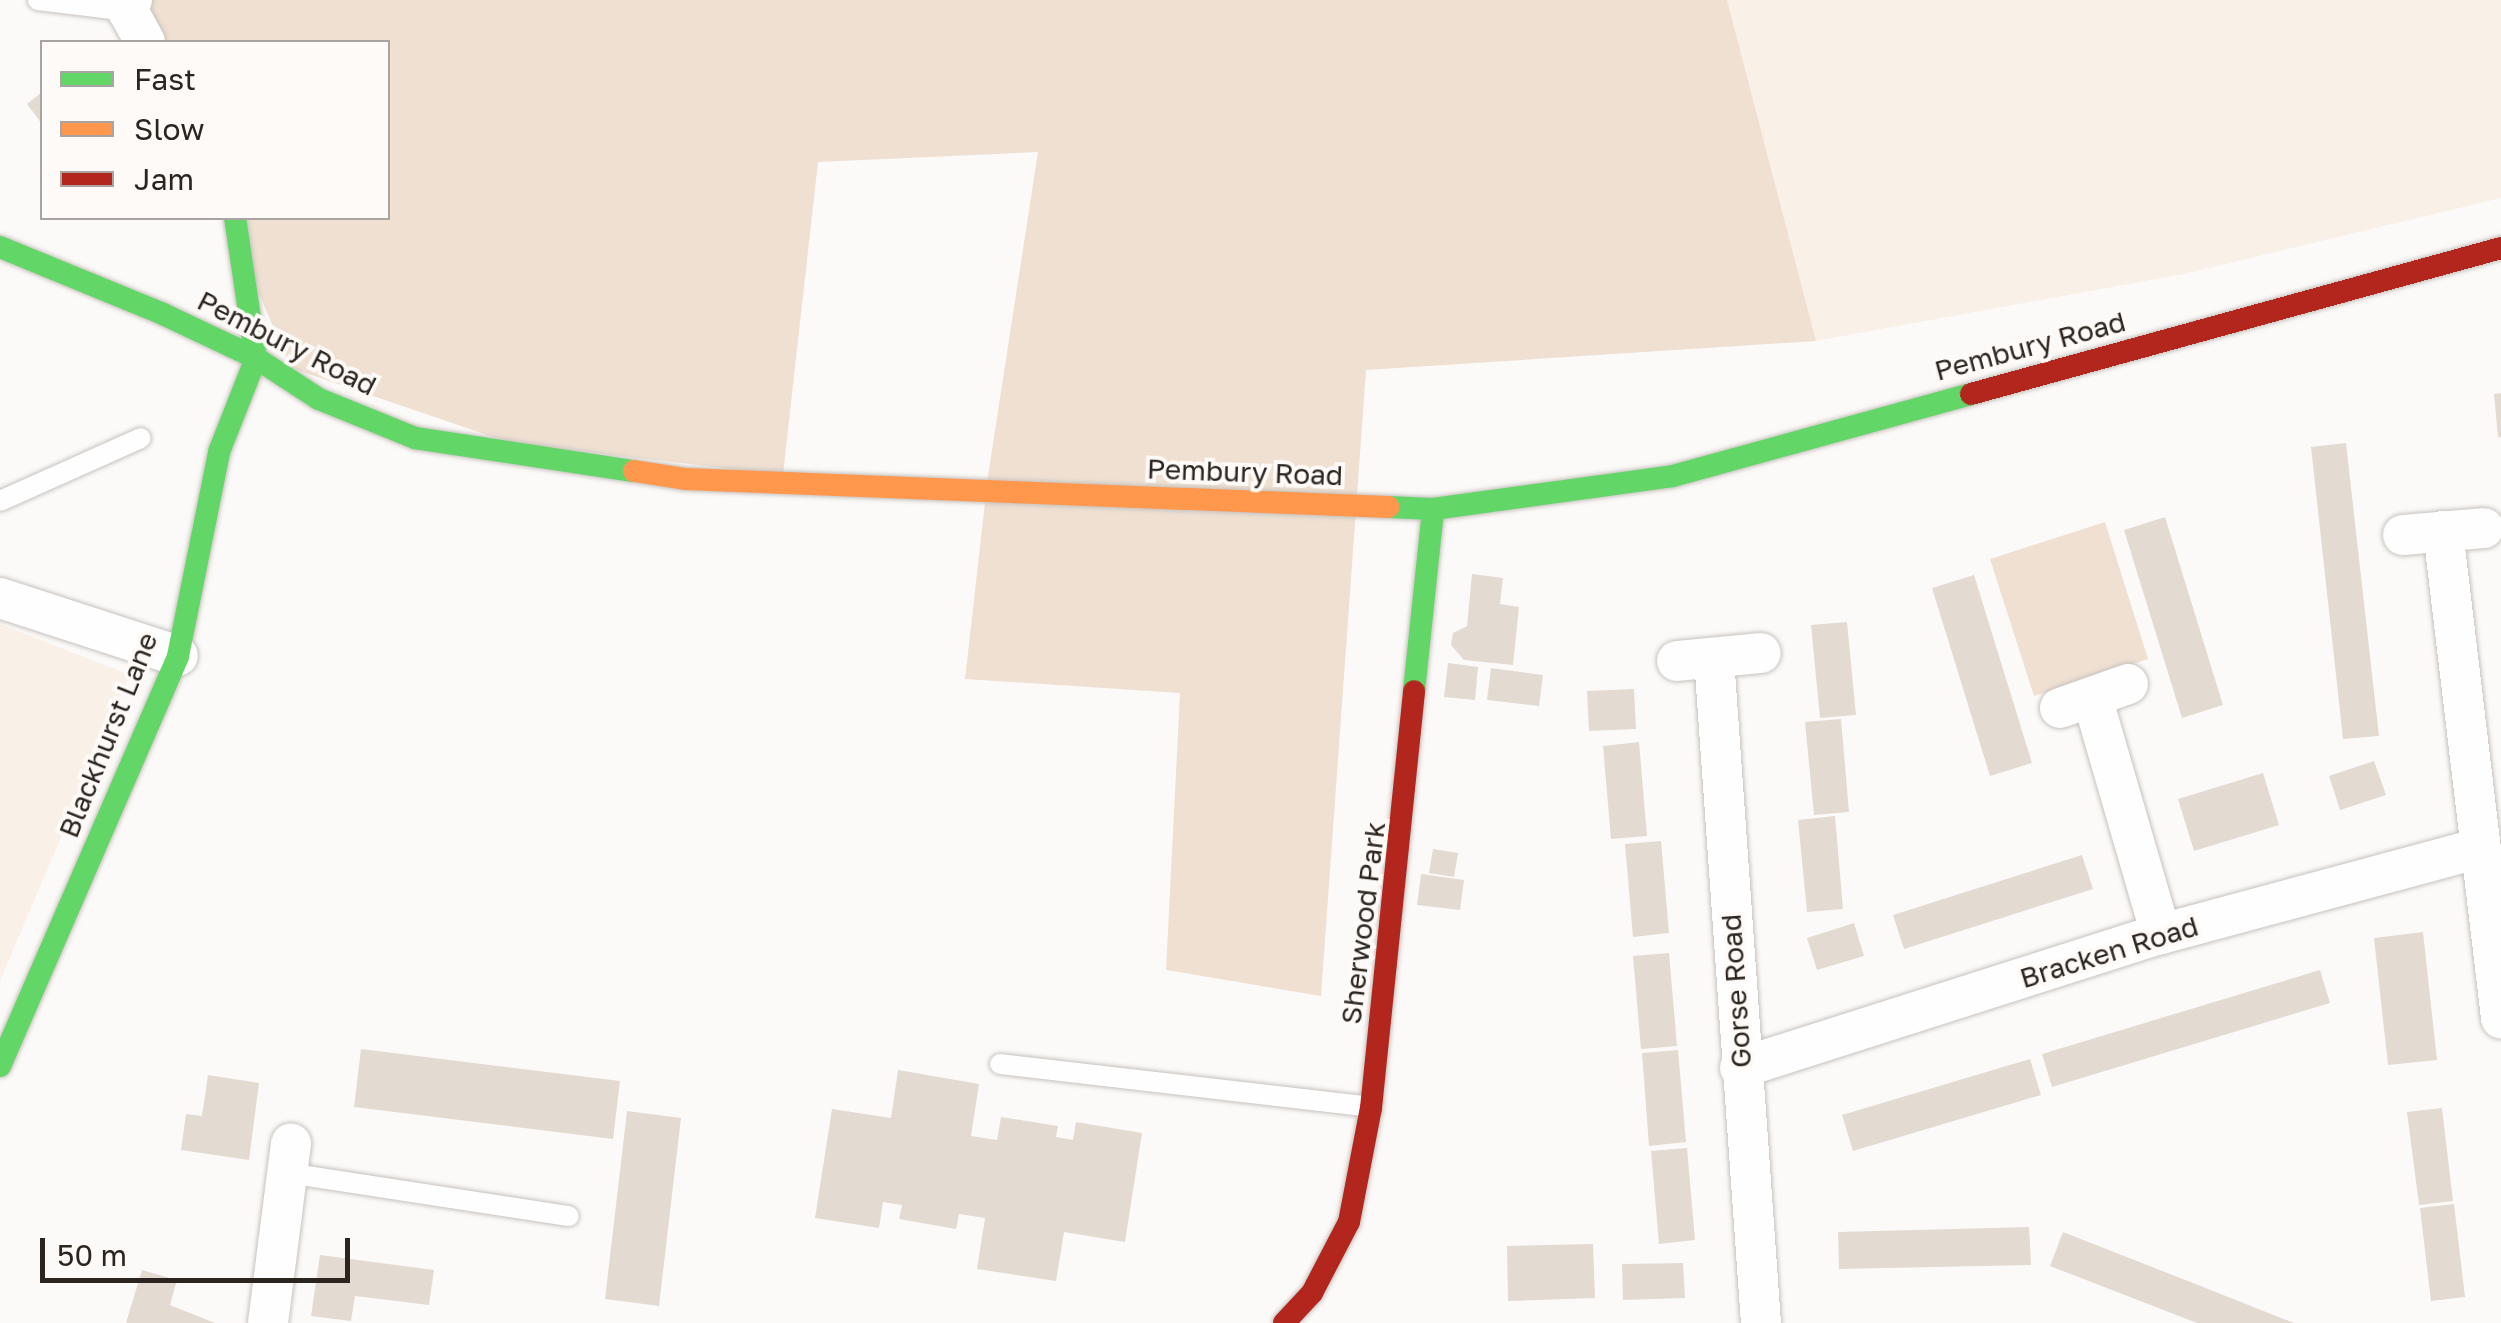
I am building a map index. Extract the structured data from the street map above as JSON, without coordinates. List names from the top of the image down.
{
  "streets": {
    "main road": ["Pembury Road", "Blackhurst Lane", "Sherwood Park"],
    "street": ["Bracken Road", "Gorse Road"]
  },
  "crossings": [
    ["Pembury Road", "Blackhurst Lane"],
    ["Pembury Road", "Sherwood Park"],
    ["Bracken Road", "Gorse Road"]
  ],
  "legend": ["Fast", "Slow", "Jam"],
  "scale_bar": "50 m"
}
